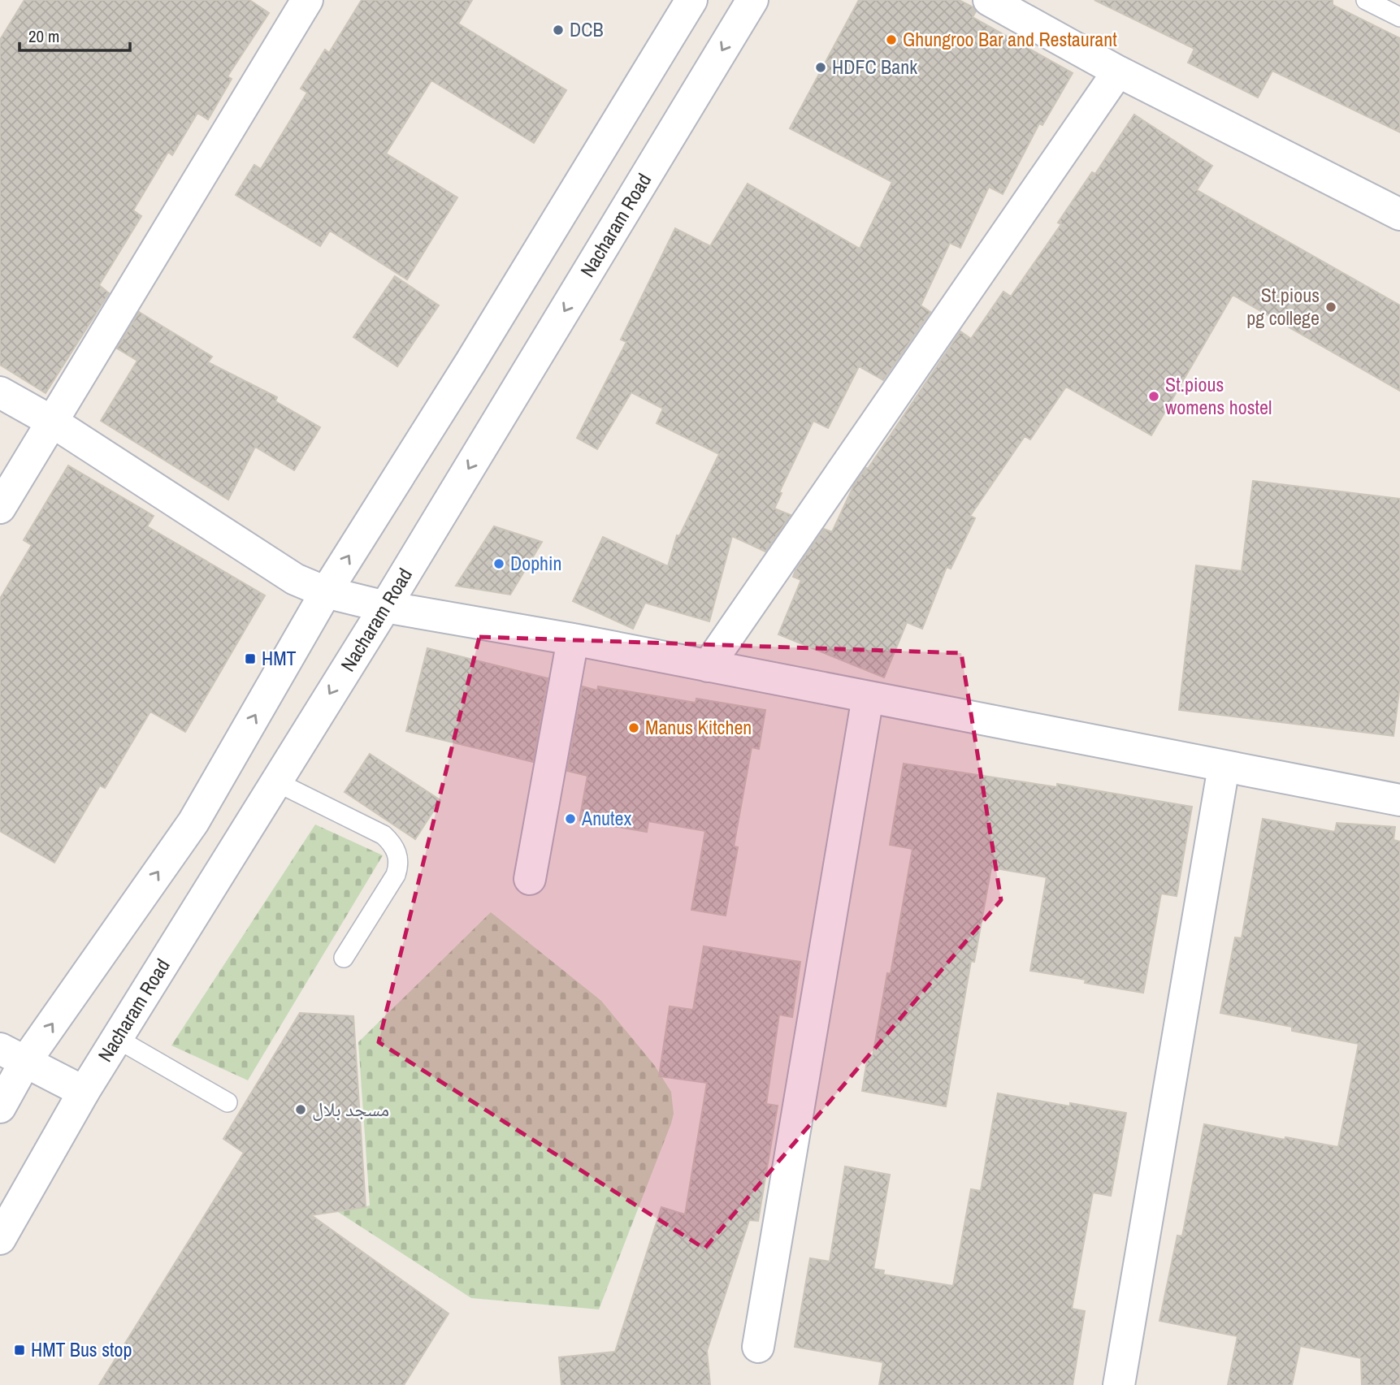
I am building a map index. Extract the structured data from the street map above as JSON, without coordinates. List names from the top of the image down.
{
  "streets": {
    "street": ["Nacharam Road"]
  },
  "places": {
    "other": [
      "DCB",
      "Ghungroo Bar and Restaurant",
      "HDFC Bank",
      "St.pious pg college",
      "St.pious womens hostel",
      "Dophin",
      "Manus Kitchen",
      "Anutex",
      "مسجد بلال"
    ],
    "transit": ["HMT", "HMT Bus stop"]
  },
  "scale_bar": "20 m"
}
